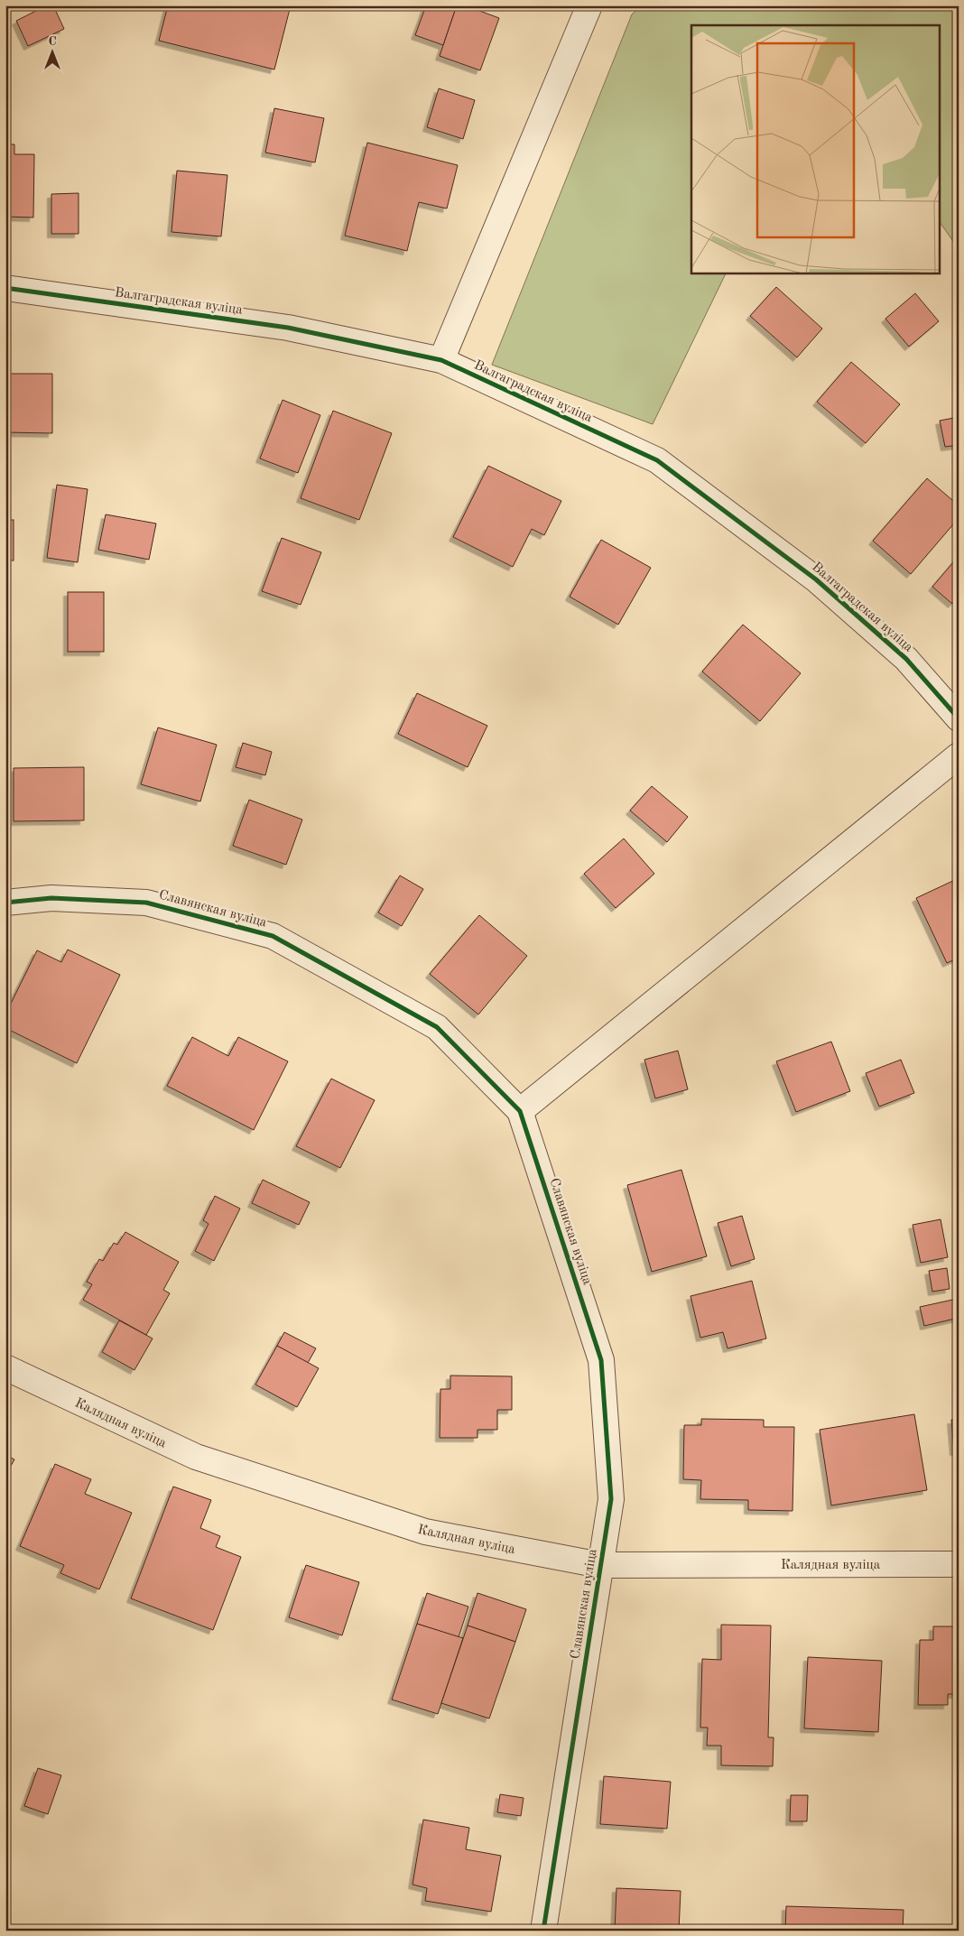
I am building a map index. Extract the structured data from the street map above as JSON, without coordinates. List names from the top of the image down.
{
  "streets": {
    "street": ["Валгаградская вуліца", "Славянская вуліца", "Калядная вуліца"]
  },
  "crossings": [
    ["Славянская вуліца", "Калядная вуліца"]
  ],
  "north": "top"
}
